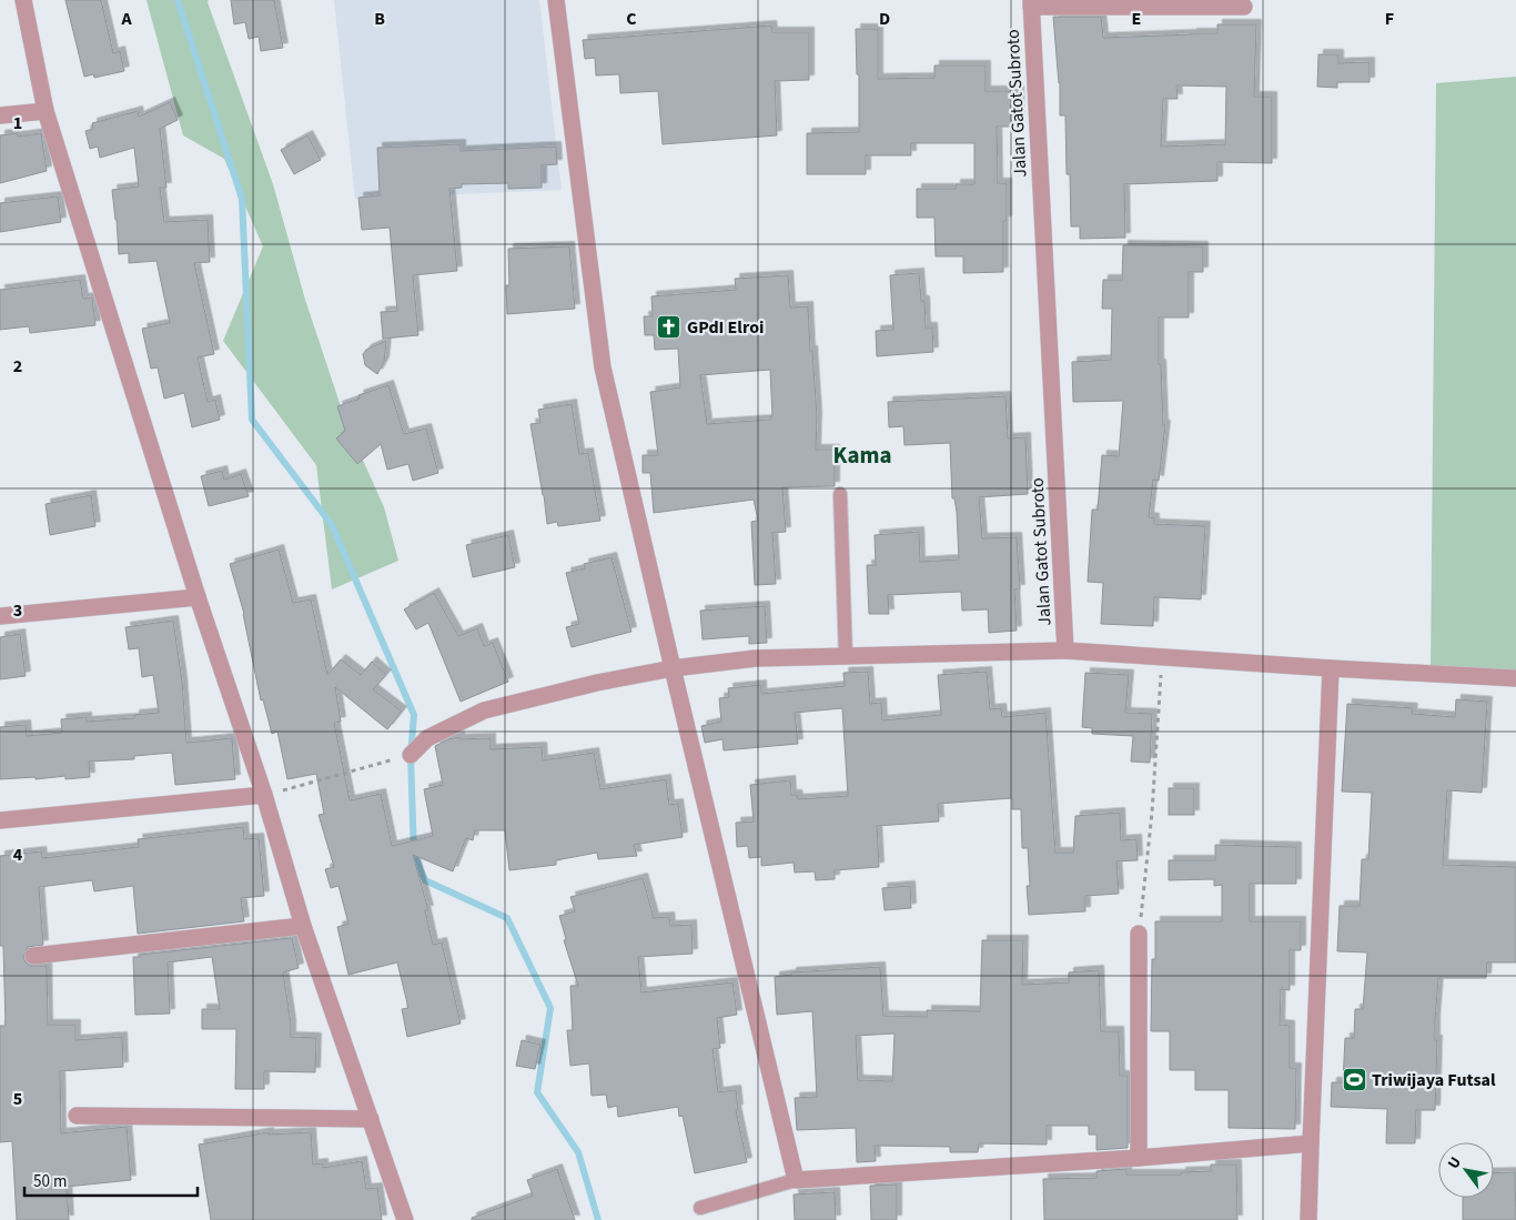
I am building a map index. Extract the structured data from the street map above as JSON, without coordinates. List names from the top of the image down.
{
  "streets": {
    "street": ["Jalan Gatot Subroto"]
  },
  "districts": ["Kama"],
  "places": {
    "church": ["GPdI Elroi"],
    "sports": ["Triwijaya Futsal"]
  },
  "scale_bar": "50 m",
  "north": "top left",
  "grid": {
    "columns": [
      "A",
      "B",
      "C",
      "D",
      "E",
      "F"
    ],
    "rows": [
      "1",
      "2",
      "3",
      "4",
      "5"
    ]
  }
}
